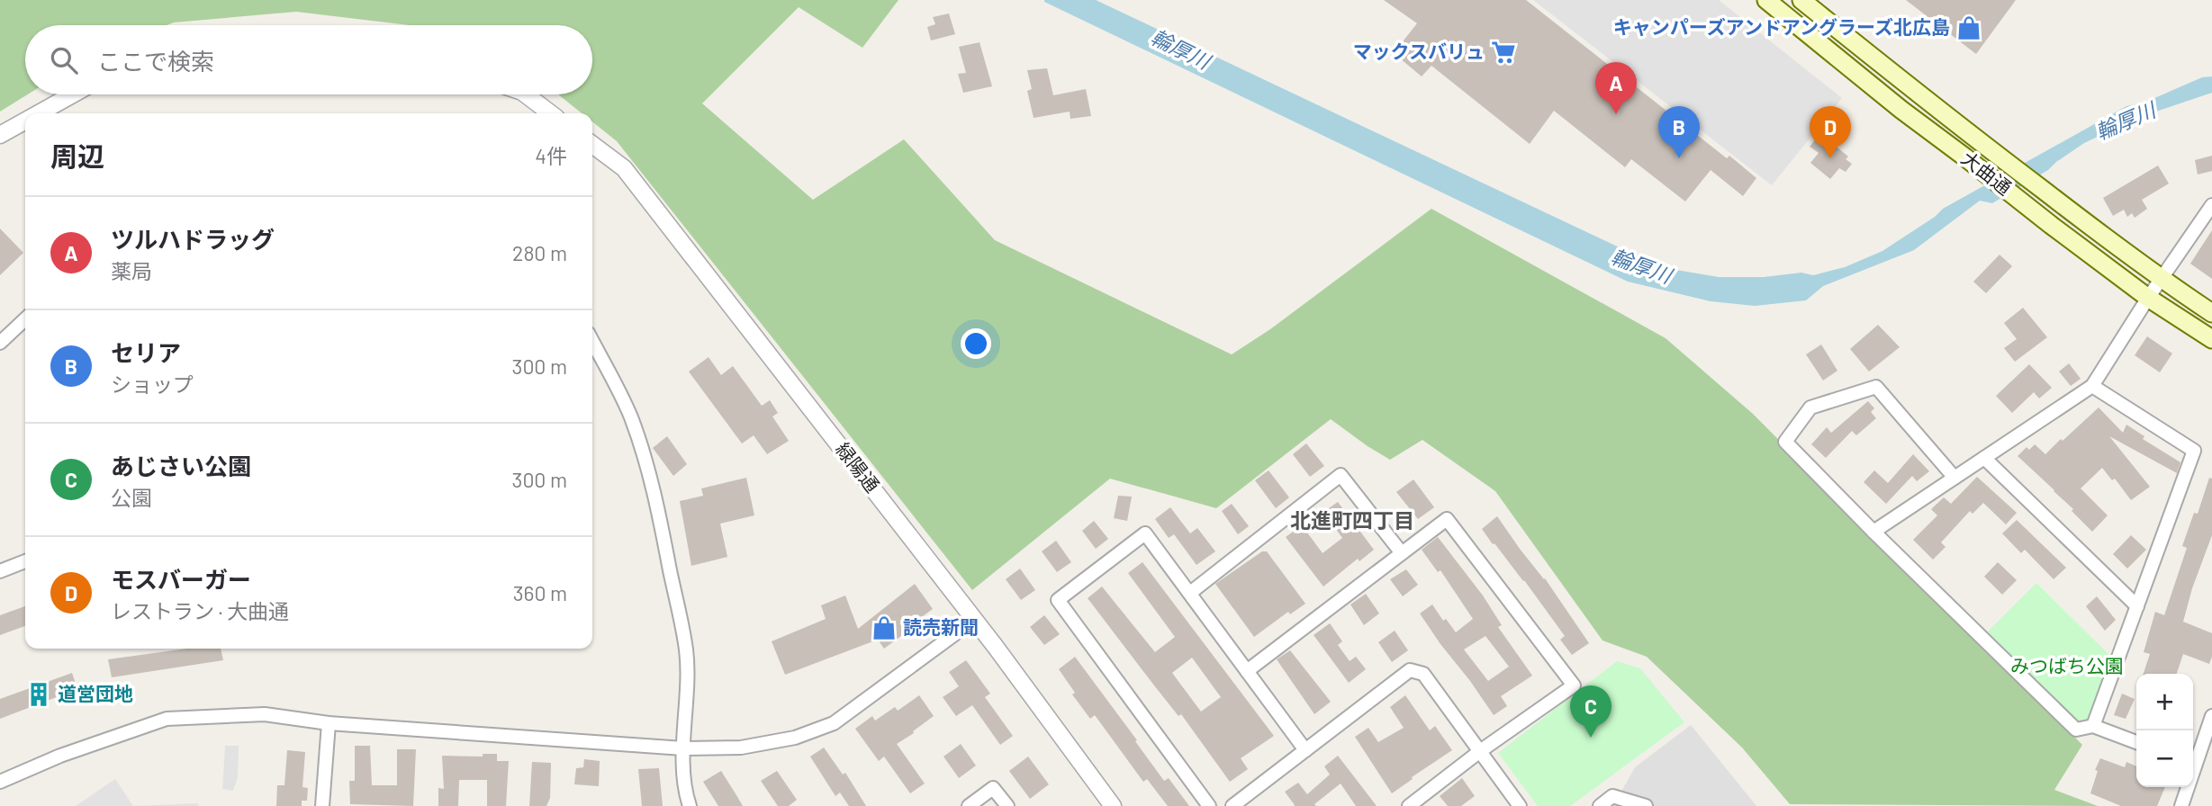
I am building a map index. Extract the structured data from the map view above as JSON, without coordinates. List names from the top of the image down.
{
  "streets": {
    "main road": ["大曲通"],
    "street": ["緑陽通"]
  },
  "districts": ["北進町四丁目"],
  "water": ["輪厚川"],
  "parks": ["みつばち公園"],
  "places": {
    "shop": ["キャンパーズアンドアングラーズ北広島", "読売新聞"],
    "supermarket": ["マックスバリュ"],
    "building": ["道営団地"]
  },
  "page": {
    "search": "ここで検索",
    "pins": [
      "A",
      "B",
      "D",
      "C"
    ],
    "heading": ["周辺", "4件"],
    "list": [
      {
        "mark": "A",
        "name": "ツルハドラッグ",
        "note": "薬局",
        "value": "280 m"
      },
      {
        "mark": "B",
        "name": "セリア",
        "note": "ショップ",
        "value": "300 m"
      },
      {
        "mark": "C",
        "name": "あじさい公園",
        "note": "公園",
        "value": "300 m"
      },
      {
        "mark": "D",
        "name": "モスバーガー",
        "note": "レストラン · 大曲通",
        "value": "360 m"
      }
    ],
    "map_buttons": ["+", "−"]
  }
}
